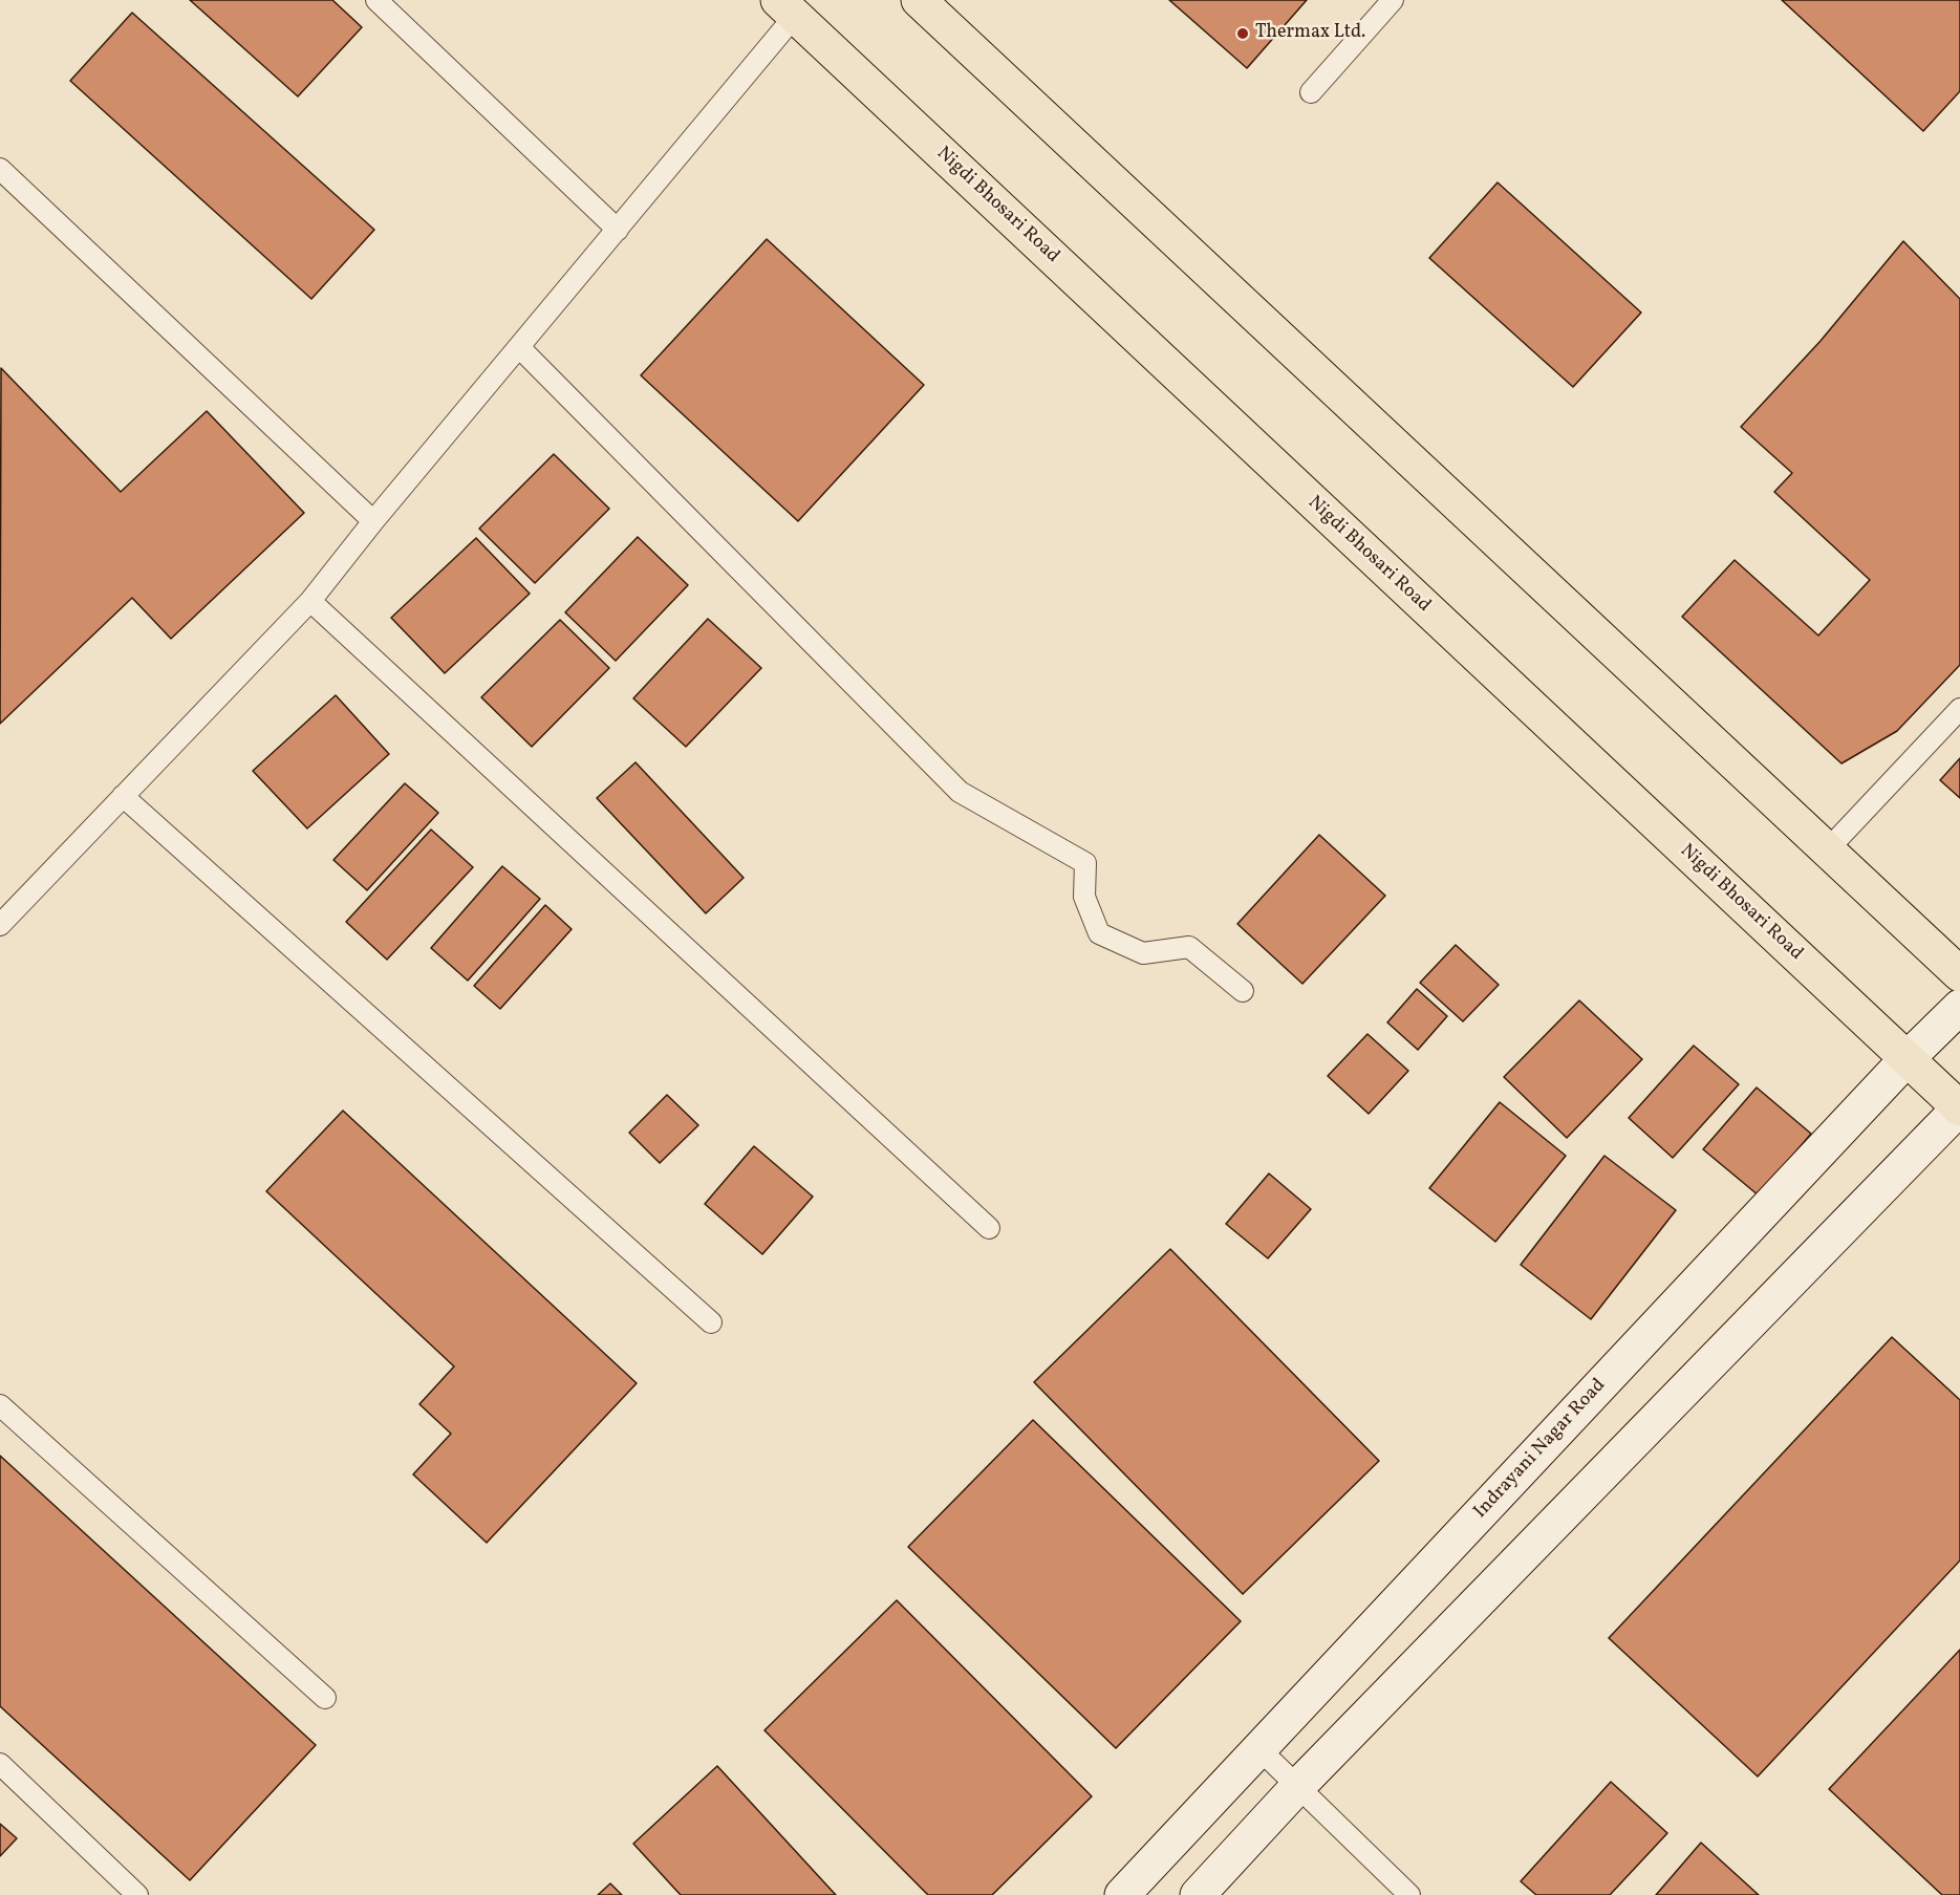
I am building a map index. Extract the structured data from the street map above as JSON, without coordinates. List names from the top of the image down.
{
  "streets": {
    "main road": ["Nigdi Bhosari Road", "Indrayani Nagar Road"]
  },
  "crossings": [
    ["Nigdi Bhosari Road", "Indrayani Nagar Road"]
  ],
  "places": ["Thermax Ltd."]
}
